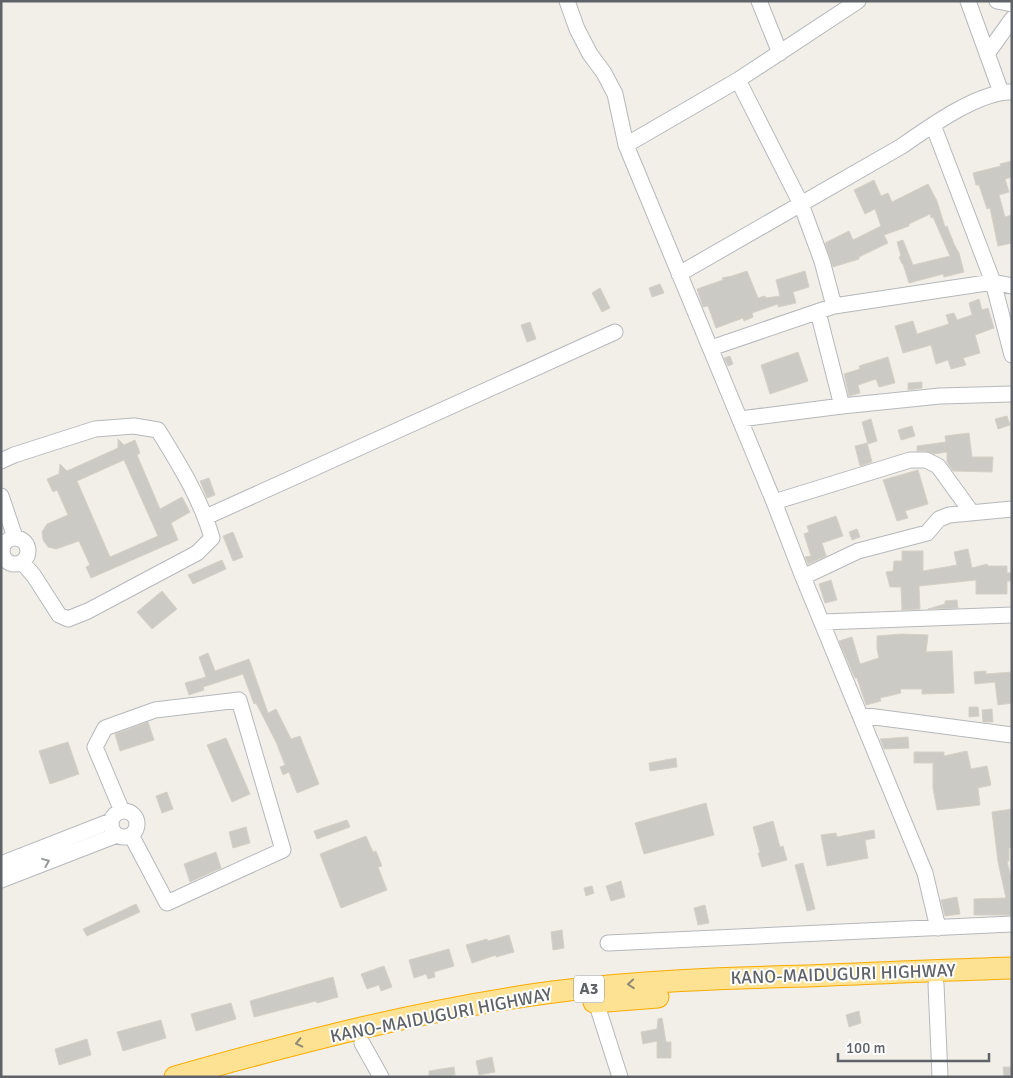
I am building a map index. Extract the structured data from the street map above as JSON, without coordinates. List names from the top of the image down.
{
  "streets": {
    "highway": ["KANO-MAIDUGURI HIGHWAY", "A3"]
  },
  "scale_bar": "100 m"
}
